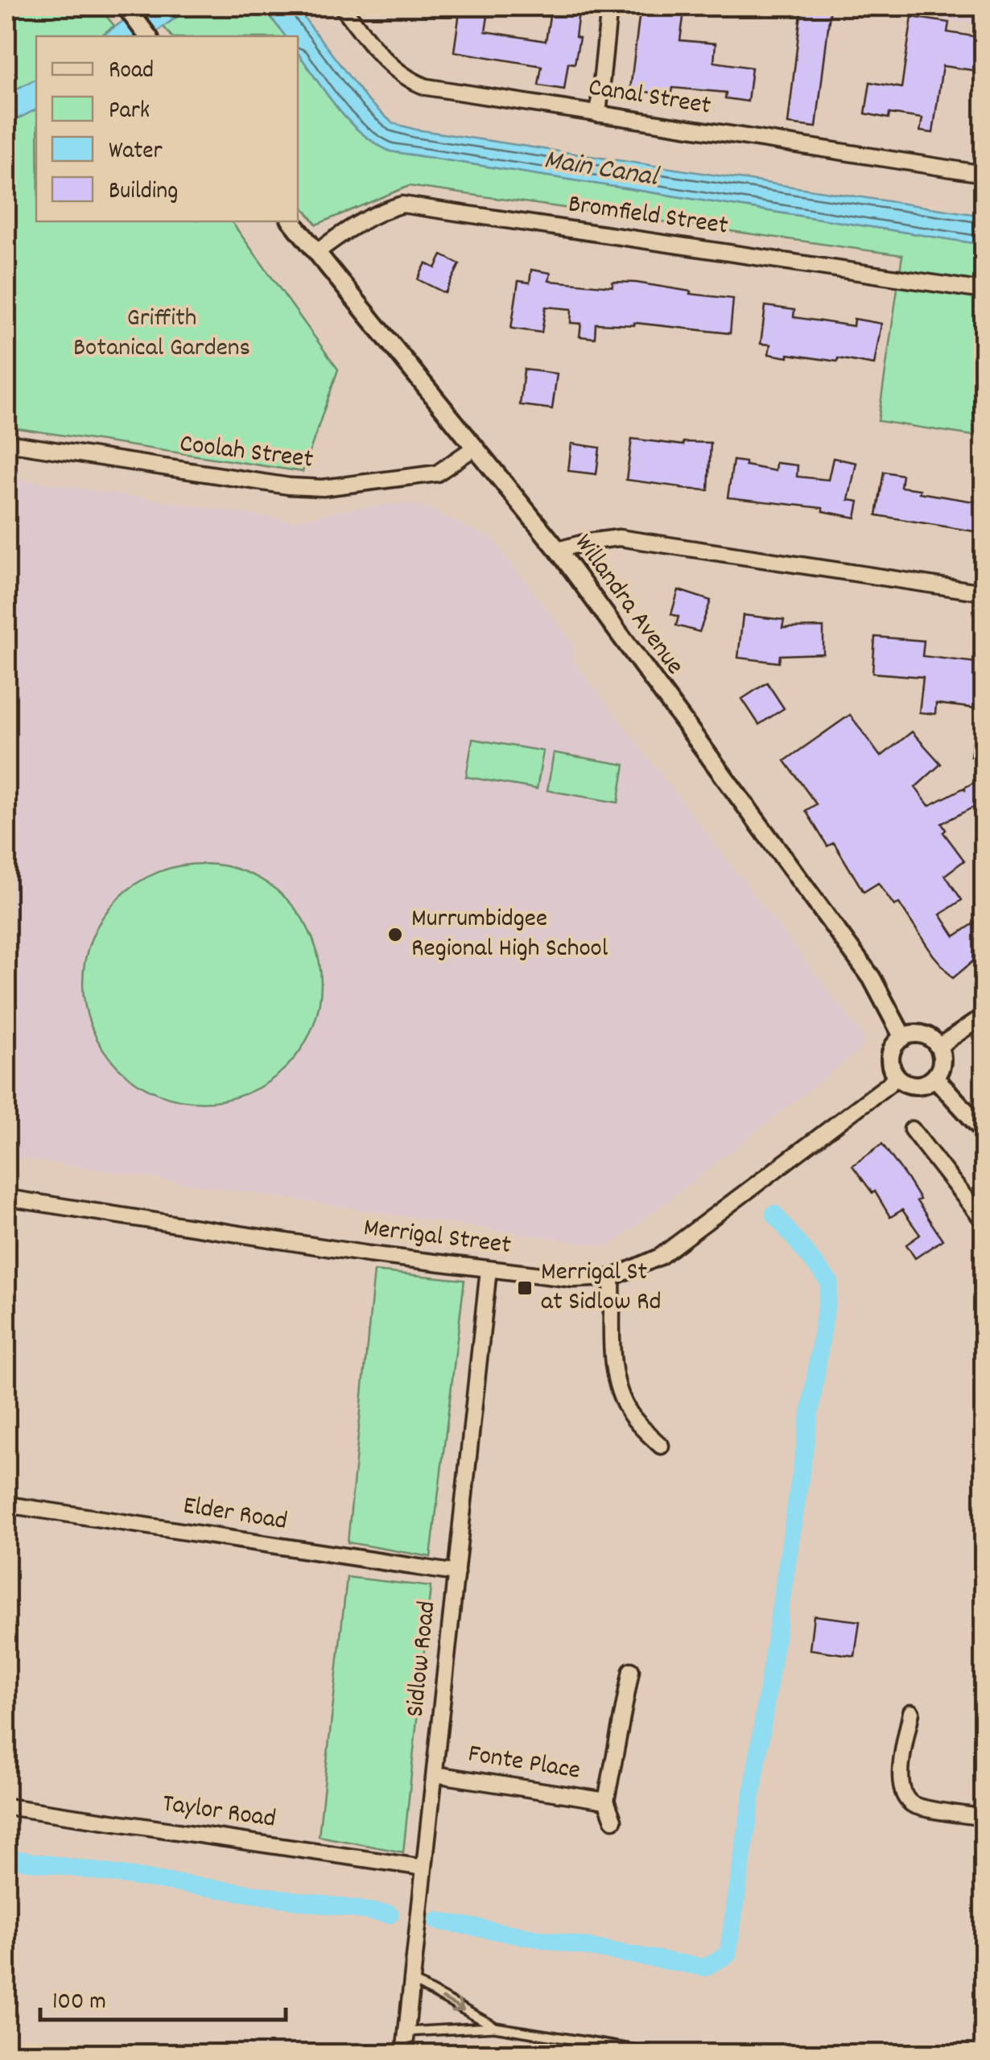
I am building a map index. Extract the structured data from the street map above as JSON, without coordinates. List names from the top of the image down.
{
  "streets": {
    "street": [
      "Canal Street",
      "Bromfield Street",
      "Coolah Street",
      "Willandra Avenue",
      "Merrigal Street",
      "Elder Road",
      "Sidlow Road",
      "Fonte Place",
      "Taylor Road"
    ]
  },
  "crossings": [
    ["Bromfield Street", "Willandra Avenue"],
    ["Coolah Street", "Willandra Avenue"],
    ["Willandra Avenue", "Merrigal Street"],
    ["Merrigal Street", "Sidlow Road"],
    ["Elder Road", "Sidlow Road"],
    ["Sidlow Road", "Fonte Place"],
    ["Sidlow Road", "Taylor Road"]
  ],
  "water": ["Main Canal"],
  "parks": ["Griffith Botanical Gardens"],
  "places": {
    "other": ["Murrumbidgee Regional High School"],
    "transit": ["Merrigal St at Sidlow Rd"]
  },
  "legend": [
    "Road",
    "Park",
    "Water",
    "Building"
  ],
  "scale_bar": "100 m"
}
